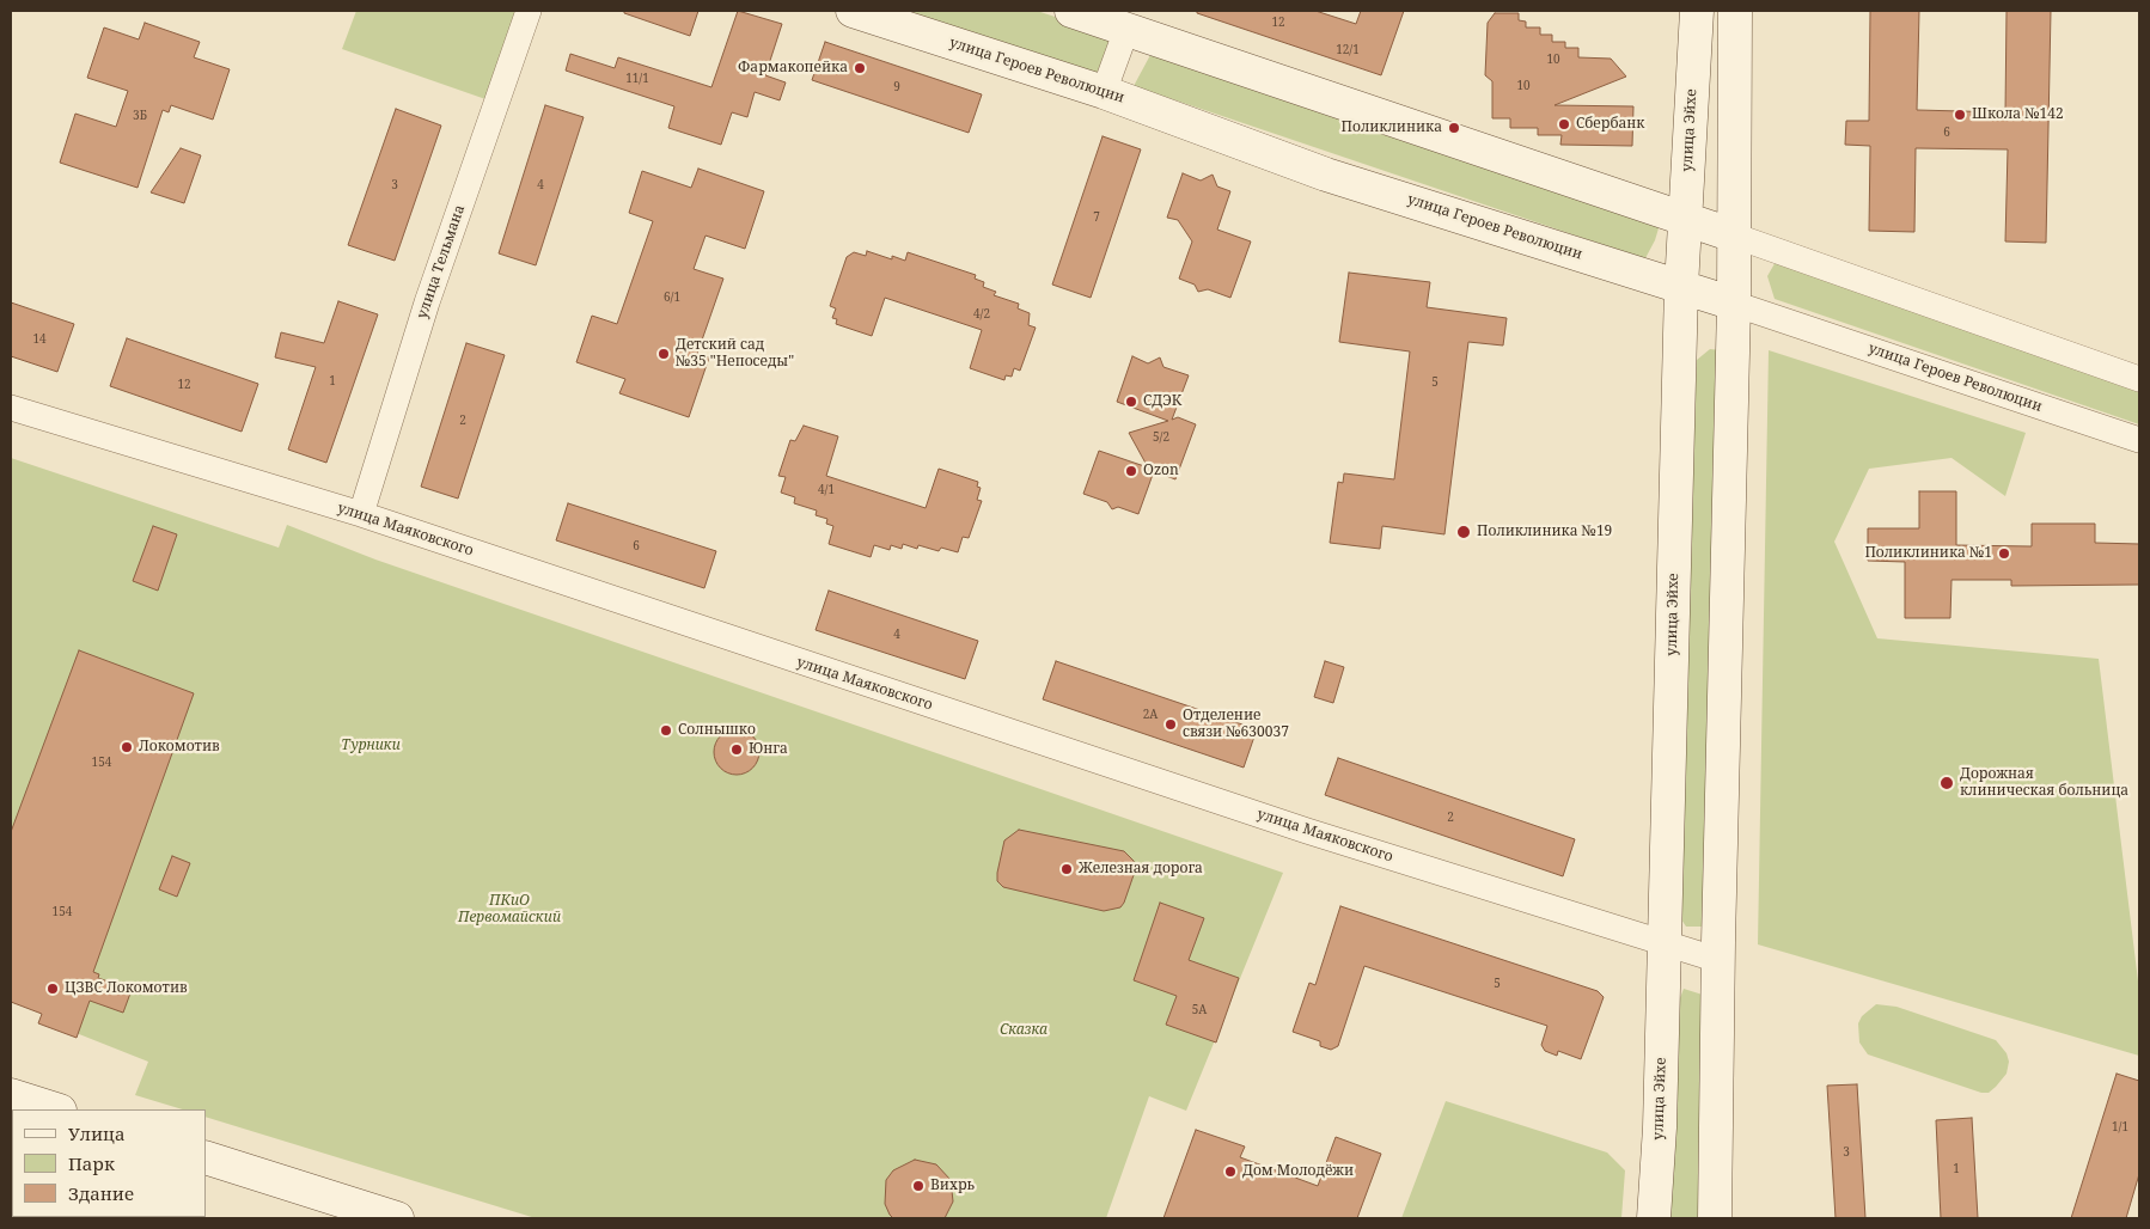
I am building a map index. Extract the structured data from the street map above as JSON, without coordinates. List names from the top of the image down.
{
  "streets": {
    "main road": ["улица Героев Революции", "улица Эйхе"],
    "street": ["улица Тельмана", "улица Маяковского"]
  },
  "crossings": [
    ["улица Героев Революции", "улица Эйхе"],
    ["улица Эйхе", "улица Маяковского"],
    ["улица Тельмана", "улица Маяковского"]
  ],
  "parks": ["Турники", "ПКиО Первомайский", "Сказка"],
  "places": [
    "Фармакопейка",
    "Школа №142",
    "Сбербанк",
    "Поликлиника",
    "Детский сад №35 \"Непоседы\"",
    "СДЭК",
    "Ozon",
    "Поликлиника №19",
    "Поликлиника №1",
    "Отделение связи №630037",
    "Солнышко",
    "Локомотив",
    "Юнга",
    "Дорожная клиническая больница",
    "Железная дорога",
    "ЦЗВС Локомотив",
    "Дом Молодёжи",
    "Вихрь"
  ],
  "house_numbers": [
    "12",
    "12/1",
    "10",
    "11/1",
    "10",
    "9",
    "3Б",
    "6",
    "3",
    "4",
    "7",
    "6/1",
    "4/2",
    "14",
    "1",
    "5",
    "12",
    "2",
    "5/2",
    "4/1",
    "6",
    "4",
    "2А",
    "154",
    "2",
    "154",
    "5",
    "5А",
    "1/1",
    "3",
    "1"
  ],
  "legend": ["Улица", "Парк", "Здание"]
}
